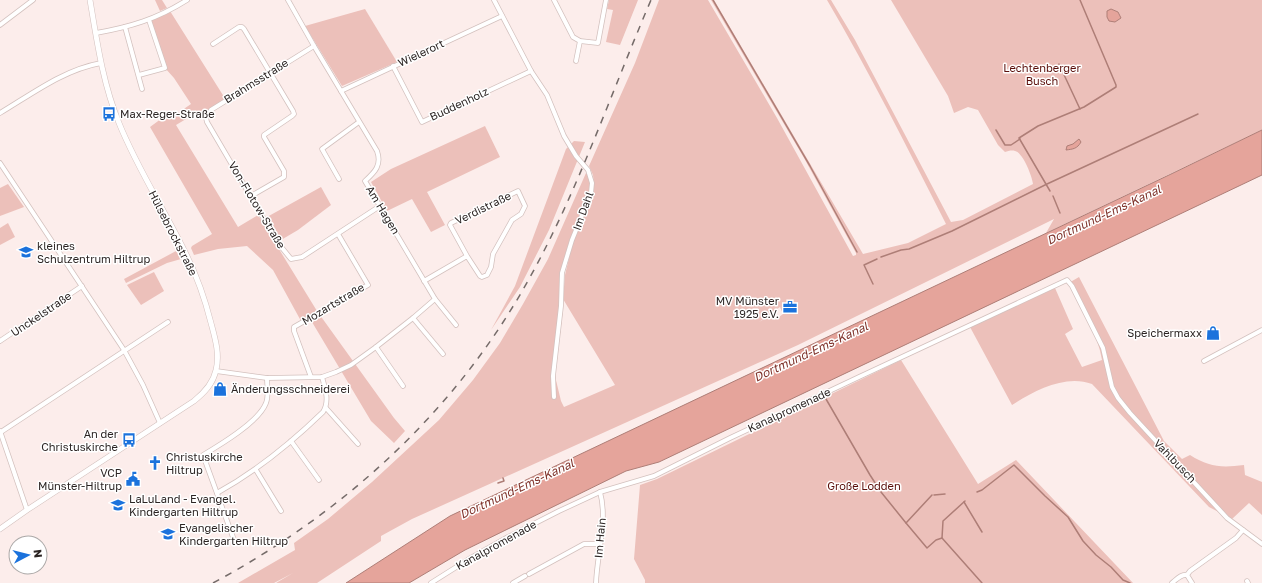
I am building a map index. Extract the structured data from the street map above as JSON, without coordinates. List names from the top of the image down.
{
  "streets": {
    "street": [
      "Wielerort",
      "Brahmsstraße",
      "Buddenholz",
      "Von-Flotow-Straße",
      "Verdistraße",
      "Am Hagen",
      "Im Dahl",
      "Hülsebrockstraße",
      "Mozartstraße",
      "Unckelstraße",
      "Kanalpromenade",
      "Vahlbusch",
      "Im Hain"
    ]
  },
  "crossings": [
    ["Wielerort", "Buddenholz"],
    ["Wielerort", "Am Hagen"],
    ["Wielerort", "Im Dahl"],
    ["Brahmsstraße", "Von-Flotow-Straße"],
    ["Brahmsstraße", "Am Hagen"],
    ["Buddenholz", "Im Dahl"],
    ["Von-Flotow-Straße", "Am Hagen"],
    ["Von-Flotow-Straße", "Mozartstraße"],
    ["Kanalpromenade", "Vahlbusch"],
    ["Kanalpromenade", "Im Hain"]
  ],
  "water": ["Dortmund-Ems-Kanal"],
  "parks": ["Lechtenberger Busch", "Große Lodden"],
  "places": {
    "bus stop": ["Max-Reger-Straße", "An der Christuskirche"],
    "school or university": ["kleines Schulzentrum Hiltrup", "LaLuLand - Evangel. Kindergarten Hiltrup", "Evangelischer Kindergarten Hiltrup"],
    "office": ["MV Münster 1925 e.V."],
    "shop": ["Speichermaxx", "Änderungsschneiderei"],
    "church": ["Christuskirche Hiltrup"],
    "public building": ["VCP Münster-Hiltrup"]
  },
  "north": "right"
}
